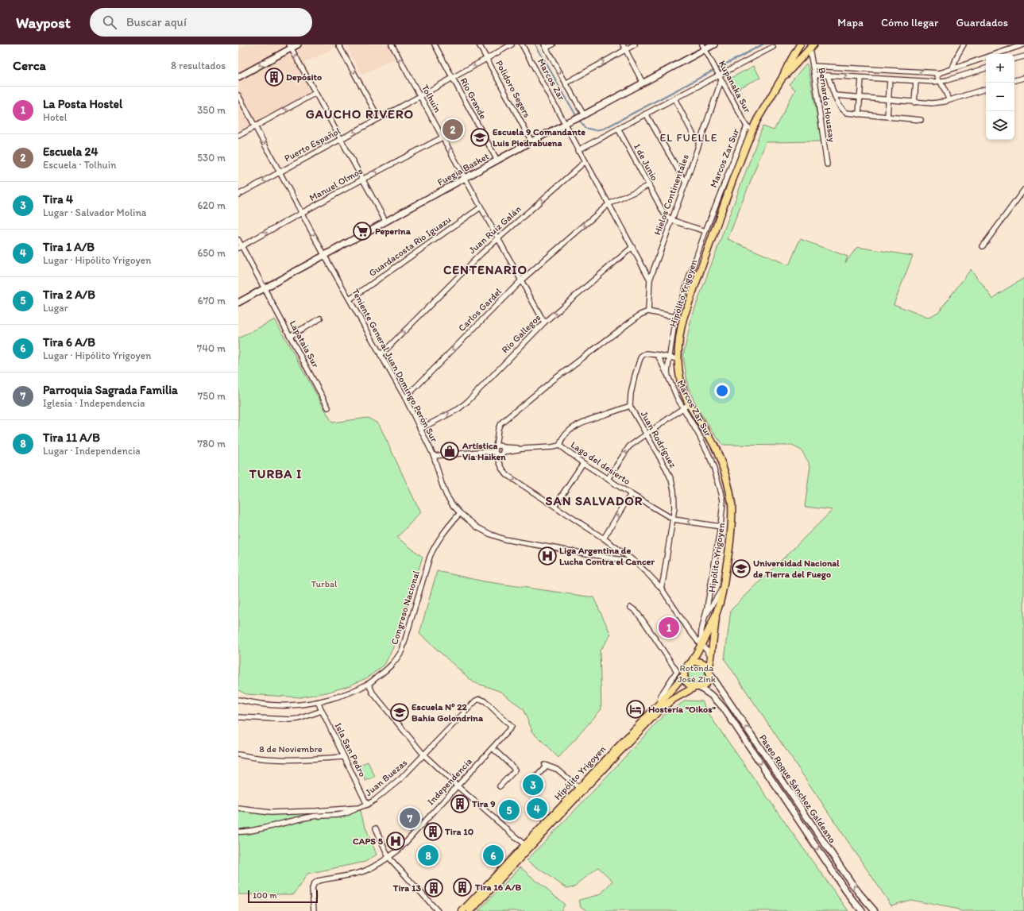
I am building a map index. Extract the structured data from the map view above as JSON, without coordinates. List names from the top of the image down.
{
  "streets": {
    "main road": ["Fuegia Basket", "Hipólito Yrigoyen", "Paseo Roque Sánchez Galdeano"],
    "street": [
      "Marcos Zar",
      "Kupanaka Sur",
      "Polidoro Segers",
      "Tolhuin",
      "Río Grande",
      "Bernardo Houssay",
      "Puerto Español",
      "Marcos Zar Sur",
      "1 de Junio",
      "Manuel Olmos",
      "Hielos Continentales",
      "Juan Ruiz Galán",
      "Guardacosta Rio Iguazu",
      "Carlos Gardel",
      "Río Gallegos",
      "Lapataia Sur",
      "Teniente General Juan Domingo Perón Sur",
      "Juan Rodríguez",
      "Lago del desierto",
      "Congreso Nacional",
      "8 de Noviembre",
      "Isla San Pedro",
      "Juan Buezas",
      "Independencia"
    ]
  },
  "crossings": [
    ["Marcos Zar", "Fuegia Basket"],
    ["Kupanaka Sur", "Marcos Zar Sur"],
    ["Kupanaka Sur", "Fuegia Basket"],
    ["Kupanaka Sur", "Hielos Continentales"],
    ["Kupanaka Sur", "Hipólito Yrigoyen"],
    ["Polidoro Segers", "Puerto Español"],
    ["Polidoro Segers", "Fuegia Basket"],
    ["Tolhuin", "Puerto Español"],
    ["Tolhuin", "Fuegia Basket"],
    ["Tolhuin", "Manuel Olmos"],
    ["Tolhuin", "Juan Ruiz Galán"],
    ["Tolhuin", "Guardacosta Rio Iguazu"],
    ["Tolhuin", "Carlos Gardel"],
    ["Tolhuin", "Río Gallegos"],
    ["Río Grande", "Puerto Español"],
    ["Río Grande", "Fuegia Basket"],
    ["Puerto Español", "Teniente General Juan Domingo Perón Sur"],
    ["Marcos Zar Sur", "1 de Junio"],
    ["Marcos Zar Sur", "Hipólito Yrigoyen"],
    ["Marcos Zar Sur", "Juan Rodríguez"],
    ["Marcos Zar Sur", "Lago del desierto"],
    ["1 de Junio", "Hielos Continentales"],
    ["1 de Junio", "Carlos Gardel"],
    ["Fuegia Basket", "Lapataia Sur"],
    ["Fuegia Basket", "Teniente General Juan Domingo Perón Sur"],
    ["Manuel Olmos", "Lapataia Sur"],
    ["Manuel Olmos", "Teniente General Juan Domingo Perón Sur"],
    ["Juan Ruiz Galán", "Teniente General Juan Domingo Perón Sur"],
    ["Guardacosta Rio Iguazu", "Teniente General Juan Domingo Perón Sur"],
    ["Hipólito Yrigoyen", "Juan Rodríguez"],
    ["Hipólito Yrigoyen", "Paseo Roque Sánchez Galdeano"],
    ["Carlos Gardel", "Teniente General Juan Domingo Perón Sur"],
    ["Río Gallegos", "Teniente General Juan Domingo Perón Sur"],
    ["Teniente General Juan Domingo Perón Sur", "Congreso Nacional"],
    ["Juan Rodríguez", "Lago del desierto"],
    ["Congreso Nacional", "Isla San Pedro"],
    ["8 de Noviembre", "Isla San Pedro"],
    ["Isla San Pedro", "Juan Buezas"],
    ["Juan Buezas", "Independencia"]
  ],
  "one_way": [
    "Tolhuin",
    "Puerto Español",
    "Manuel Olmos",
    "Juan Ruiz Galán",
    "Carlos Gardel",
    "Río Gallegos"
  ],
  "districts": [
    "GAUCHO RIVERO",
    "EL FUELLE",
    "CENTENARIO",
    "TURBA I",
    "SAN SALVADOR"
  ],
  "parks": ["Turbal", "Rotonda José Zink"],
  "places": {
    "building": [
      "Depósito",
      "Tira 9",
      "Tira 10",
      "Tira 16 A/B",
      "Tira 13"
    ],
    "school or university": ["Escuela 9 Comandante Luis Piedrabuena", "Universidad Nacional de Tierra del Fuego", "Escuela Nº 22 Bahía Golondrina"],
    "supermarket": ["Peperina"],
    "shop": ["Artística Vía Haiken"],
    "hospital": ["Liga Argentina de Lucha Contra el Cancer", "CAPS 5"],
    "hotel": ["Hostería \"Oikos\""]
  },
  "scale_bar": "100 m",
  "page": {
    "header": "Waypost",
    "search": "Buscar aquí",
    "nav": ["Mapa", "Cómo llegar", "Guardados"],
    "heading": ["Cerca", "8 resultados"],
    "map_buttons": ["+", "−"],
    "list": [
      {
        "mark": "1",
        "name": "La Posta Hostel",
        "note": "Hotel",
        "value": "350 m"
      },
      {
        "mark": "2",
        "name": "Escuela 24",
        "note": "Escuela · Tolhuin",
        "value": "530 m"
      },
      {
        "mark": "3",
        "name": "Tira 4",
        "note": "Lugar · Salvador Molina",
        "value": "620 m"
      },
      {
        "mark": "4",
        "name": "Tira 1 A/B",
        "note": "Lugar · Hipólito Yrigoyen",
        "value": "650 m"
      },
      {
        "mark": "5",
        "name": "Tira 2 A/B",
        "note": "Lugar",
        "value": "670 m"
      },
      {
        "mark": "6",
        "name": "Tira 6 A/B",
        "note": "Lugar · Hipólito Yrigoyen",
        "value": "740 m"
      },
      {
        "mark": "7",
        "name": "Parroquia Sagrada Familia",
        "note": "Iglesia · Independencia",
        "value": "750 m"
      },
      {
        "mark": "8",
        "name": "Tira 11 A/B",
        "note": "Lugar · Independencia",
        "value": "780 m"
      }
    ],
    "pins": [
      "2",
      "1",
      "3",
      "4",
      "5",
      "7",
      "6",
      "8"
    ],
    "scale": "100 m"
  }
}
